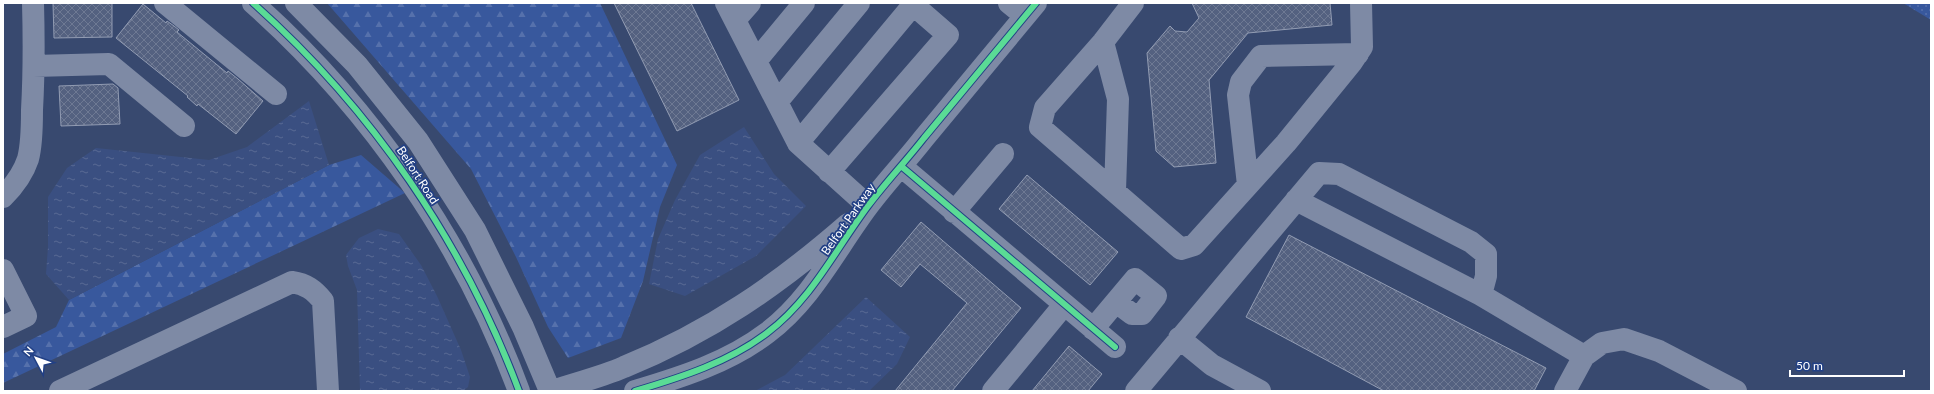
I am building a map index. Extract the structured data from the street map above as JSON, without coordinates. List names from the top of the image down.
{
  "streets": {
    "street": ["Belfort Road", "Belfort Parkway"]
  },
  "crossings": [
    ["Belfort Road", "Belfort Parkway"]
  ],
  "scale_bar": "50 m",
  "north": "top left"
}
